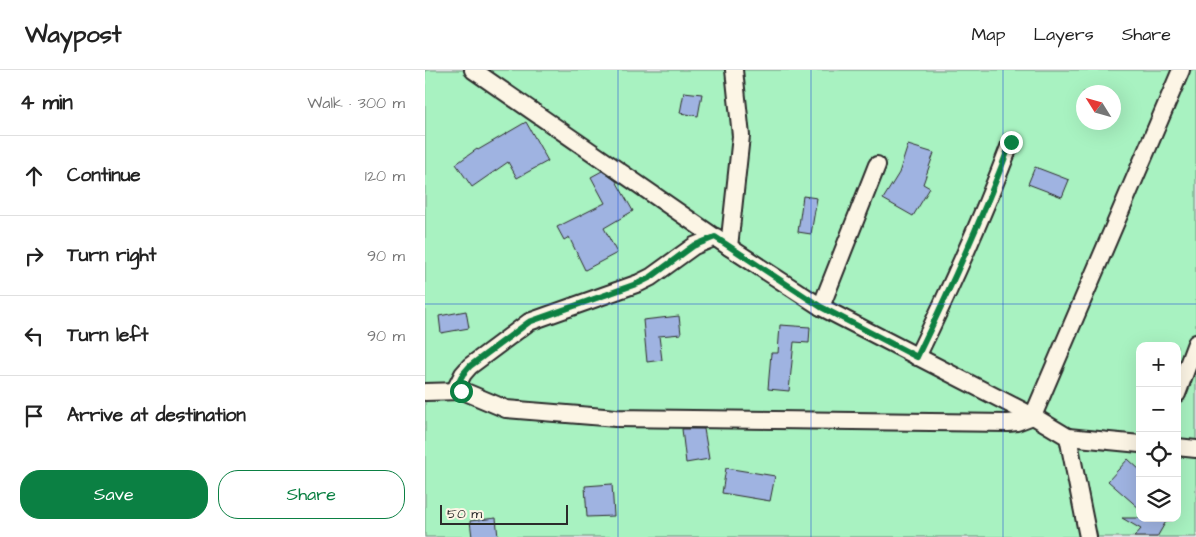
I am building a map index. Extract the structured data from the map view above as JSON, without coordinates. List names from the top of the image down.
{
  "scale_bar": "50 m",
  "north": "top left",
  "page": {
    "header": "Waypost",
    "nav": ["Map", "Layers", "Share"],
    "heading": ["4 min", "Walk · 300 m"],
    "list": [
      ["Continue", "120 m"],
      ["Turn right", "90 m"],
      ["Turn left", "90 m"],
      "Arrive at destination"
    ],
    "map_buttons": ["+", "−"],
    "buttons": ["Save", "Share"],
    "scale": "50 m"
  }
}
